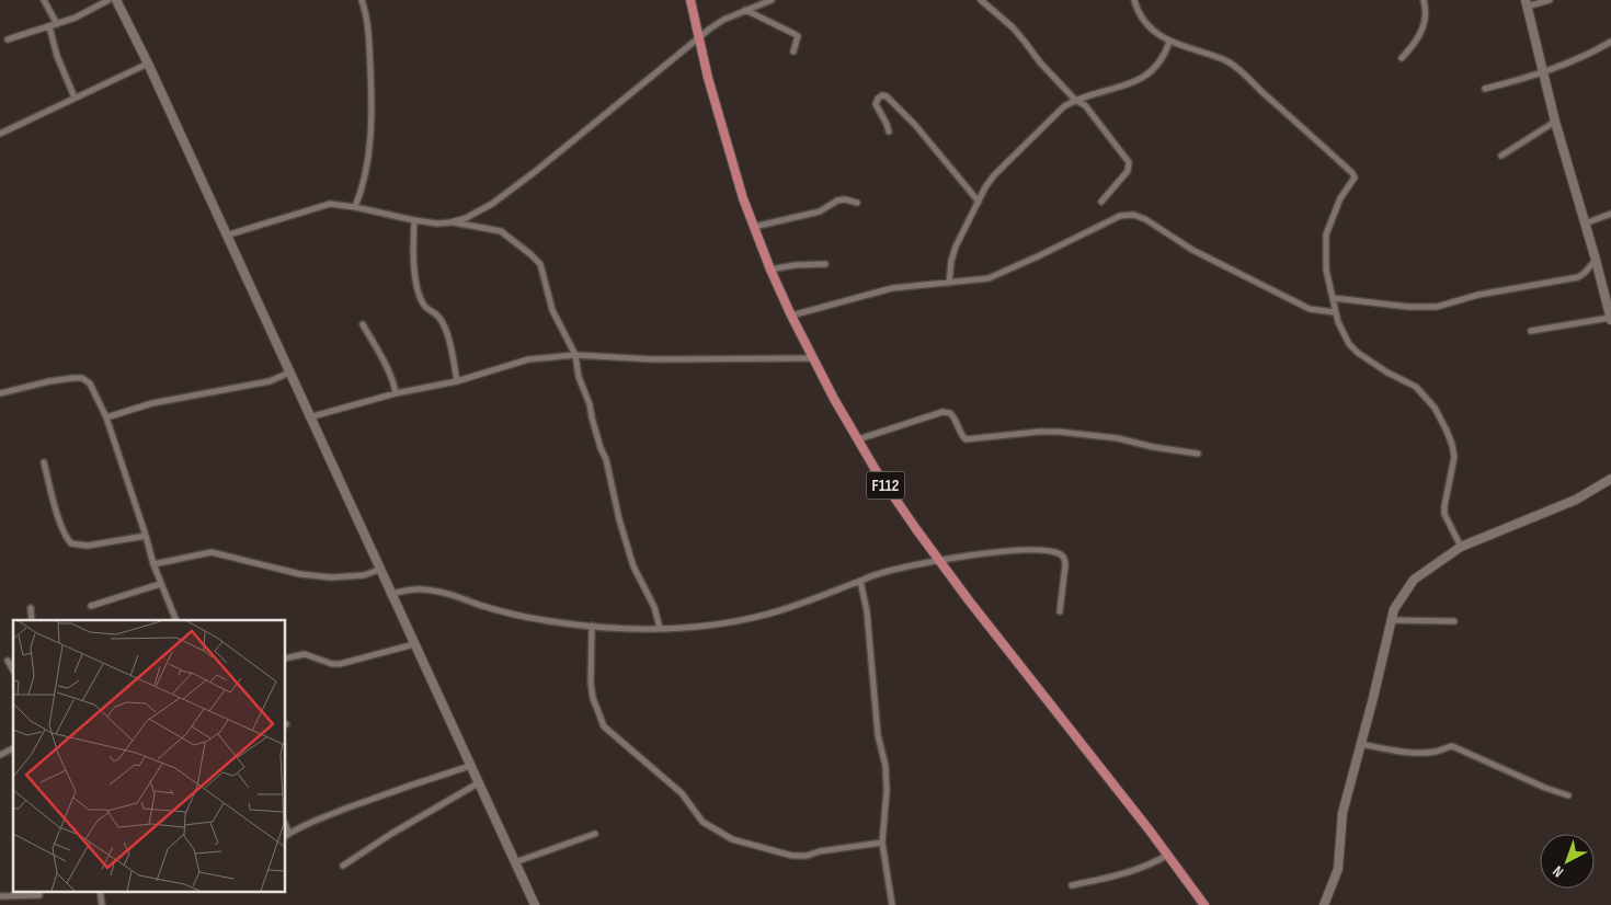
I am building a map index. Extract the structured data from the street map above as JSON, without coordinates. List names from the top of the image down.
{
  "streets": {
    "main road": ["F112"]
  },
  "north": "bottom left"
}
